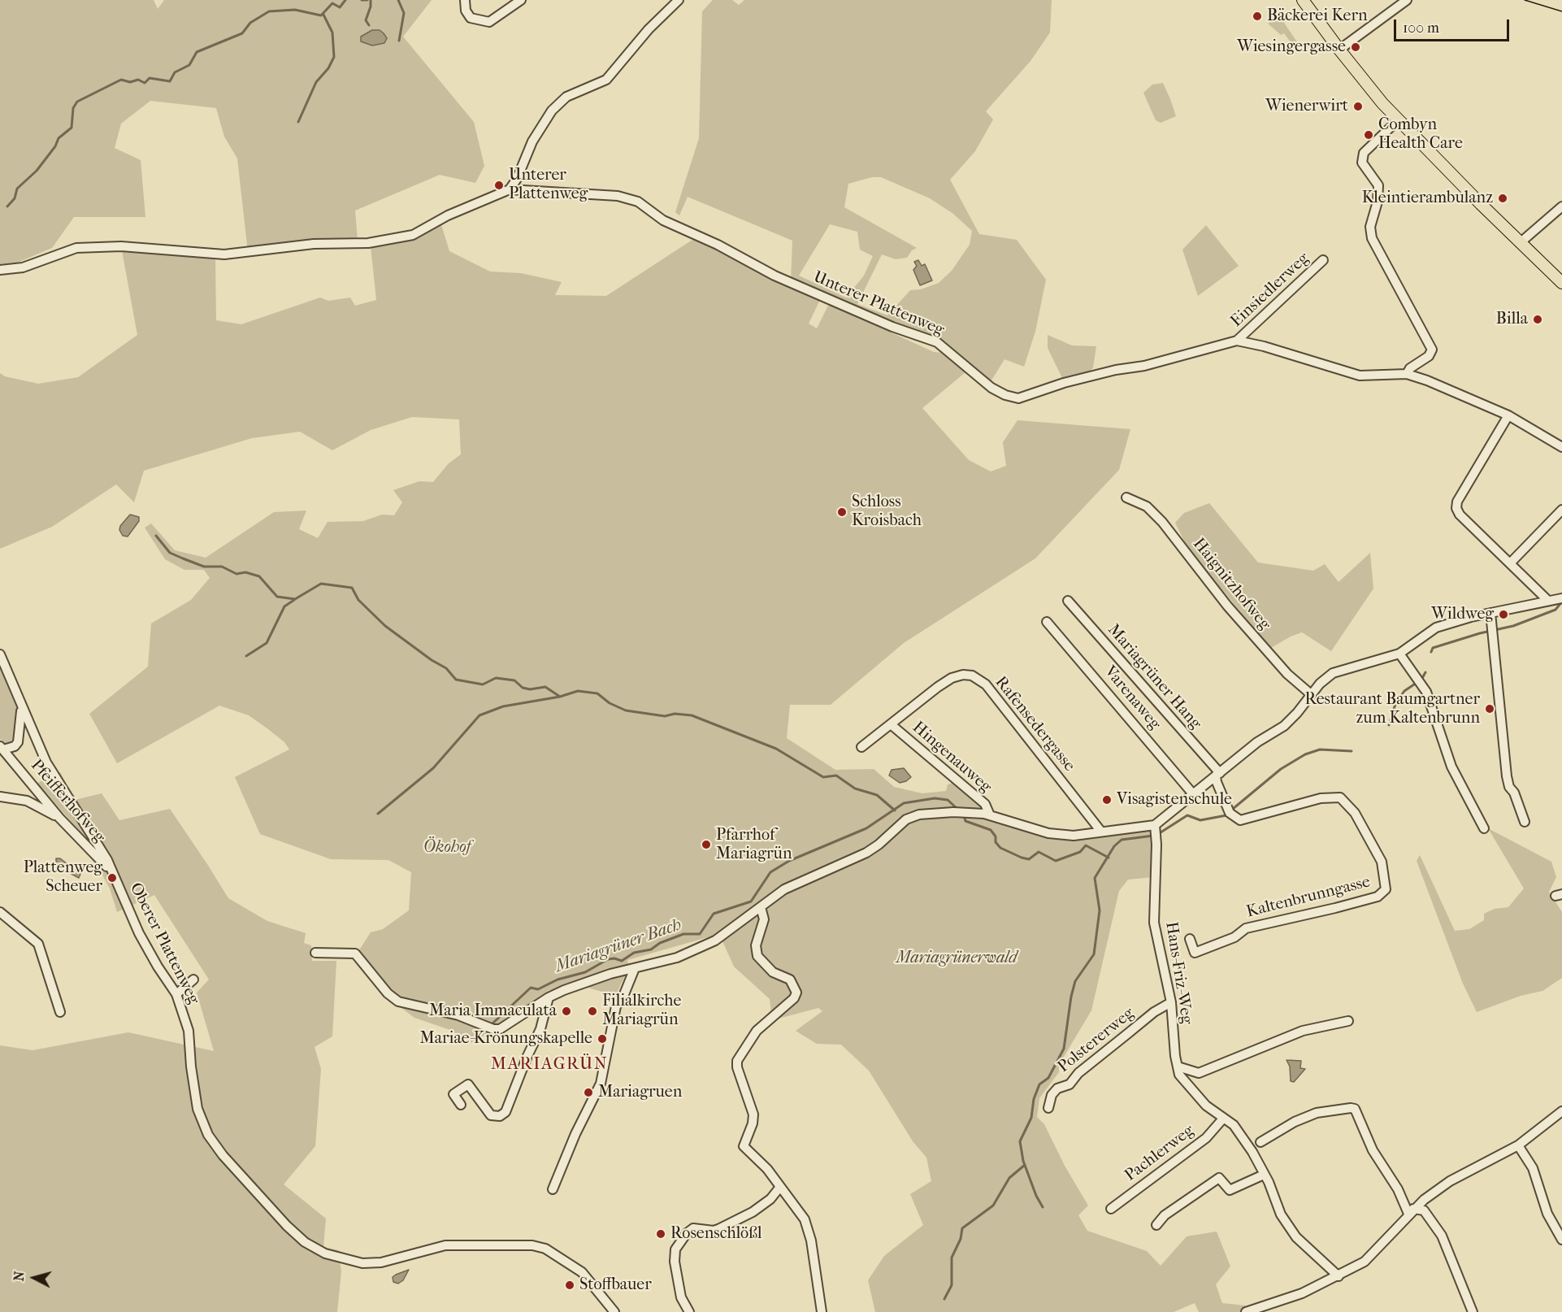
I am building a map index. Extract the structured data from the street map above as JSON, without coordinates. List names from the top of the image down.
{
  "streets": {
    "street": [
      "Einsiedlerweg",
      "Unterer Plattenweg",
      "Haignitzhofweg",
      "Mariagrüner Hang",
      "Varenaweg",
      "Rafensedergasse",
      "Hingenauweg",
      "Pfeifferhofweg",
      "Kaltenbrunngasse",
      "Oberer Plattenweg",
      "Hans-Friz-Weg",
      "Polstererweg",
      "Pachlerweg"
    ]
  },
  "crossings": [
    ["Einsiedlerweg", "Unterer Plattenweg"],
    ["Mariagrüner Hang", "Kaltenbrunngasse"],
    ["Rafensedergasse", "Hingenauweg"],
    ["Pfeifferhofweg", "Oberer Plattenweg"],
    ["Hans-Friz-Weg", "Polstererweg"],
    ["Hans-Friz-Weg", "Pachlerweg"]
  ],
  "districts": ["MARIAGRÜN"],
  "water": ["Mariagrüner Bach"],
  "parks": ["Ökohof", "Mariagrünerwald"],
  "places": [
    "Bäckerei Kern",
    "Wiesingergasse",
    "Wienerwirt",
    "Combyn Health Care",
    "Unterer Plattenweg",
    "Kleintierambulanz",
    "Billa",
    "Schloss Kroisbach",
    "Wildweg",
    "Restaurant Baumgartner zum Kaltenbrunn",
    "Visagistenschule",
    "Pfarrhof Mariagrün",
    "Plattenweg Scheuer",
    "Maria Immaculata",
    "Filialkirche Mariagrün",
    "Mariae-Krönungskapelle",
    "Mariagruen",
    "Rosenschlößl",
    "Stoffbauer"
  ],
  "scale_bar": "100 m",
  "north": "left"
}
